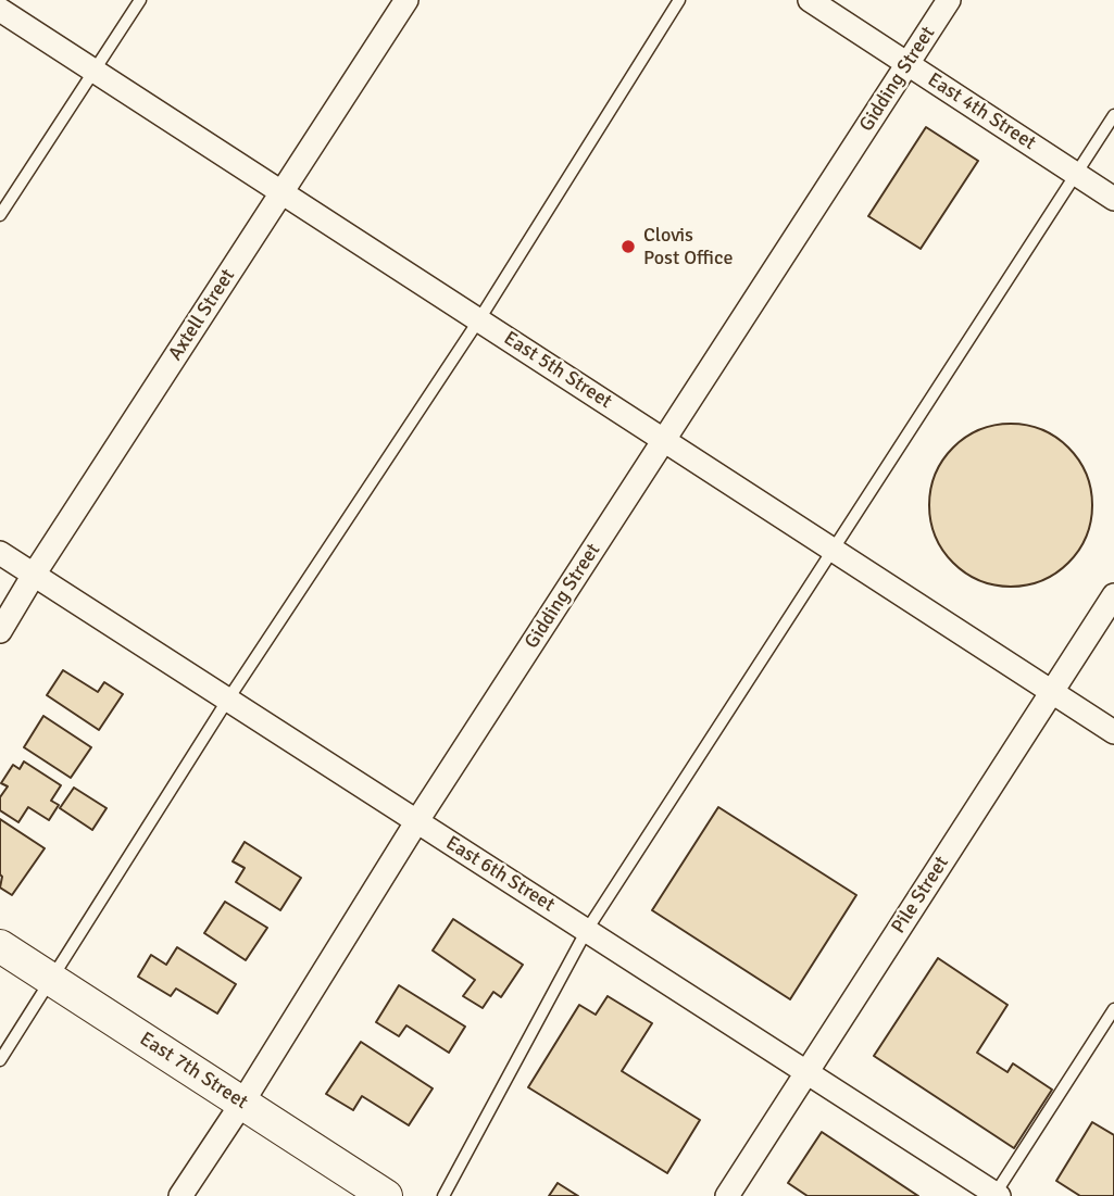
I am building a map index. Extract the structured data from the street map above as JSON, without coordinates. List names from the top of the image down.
{
  "streets": {
    "street": [
      "Gidding Street",
      "East 4th Street",
      "Axtell Street",
      "East 5th Street",
      "East 6th Street",
      "Pile Street",
      "East 7th Street"
    ]
  },
  "crossings": [
    ["Gidding Street", "East 4th Street"],
    ["Gidding Street", "East 5th Street"],
    ["Gidding Street", "East 6th Street"],
    ["Gidding Street", "East 7th Street"],
    ["Axtell Street", "East 5th Street"],
    ["Axtell Street", "East 6th Street"],
    ["East 5th Street", "Pile Street"],
    ["East 6th Street", "Pile Street"]
  ],
  "places": ["Clovis Post Office"]
}
